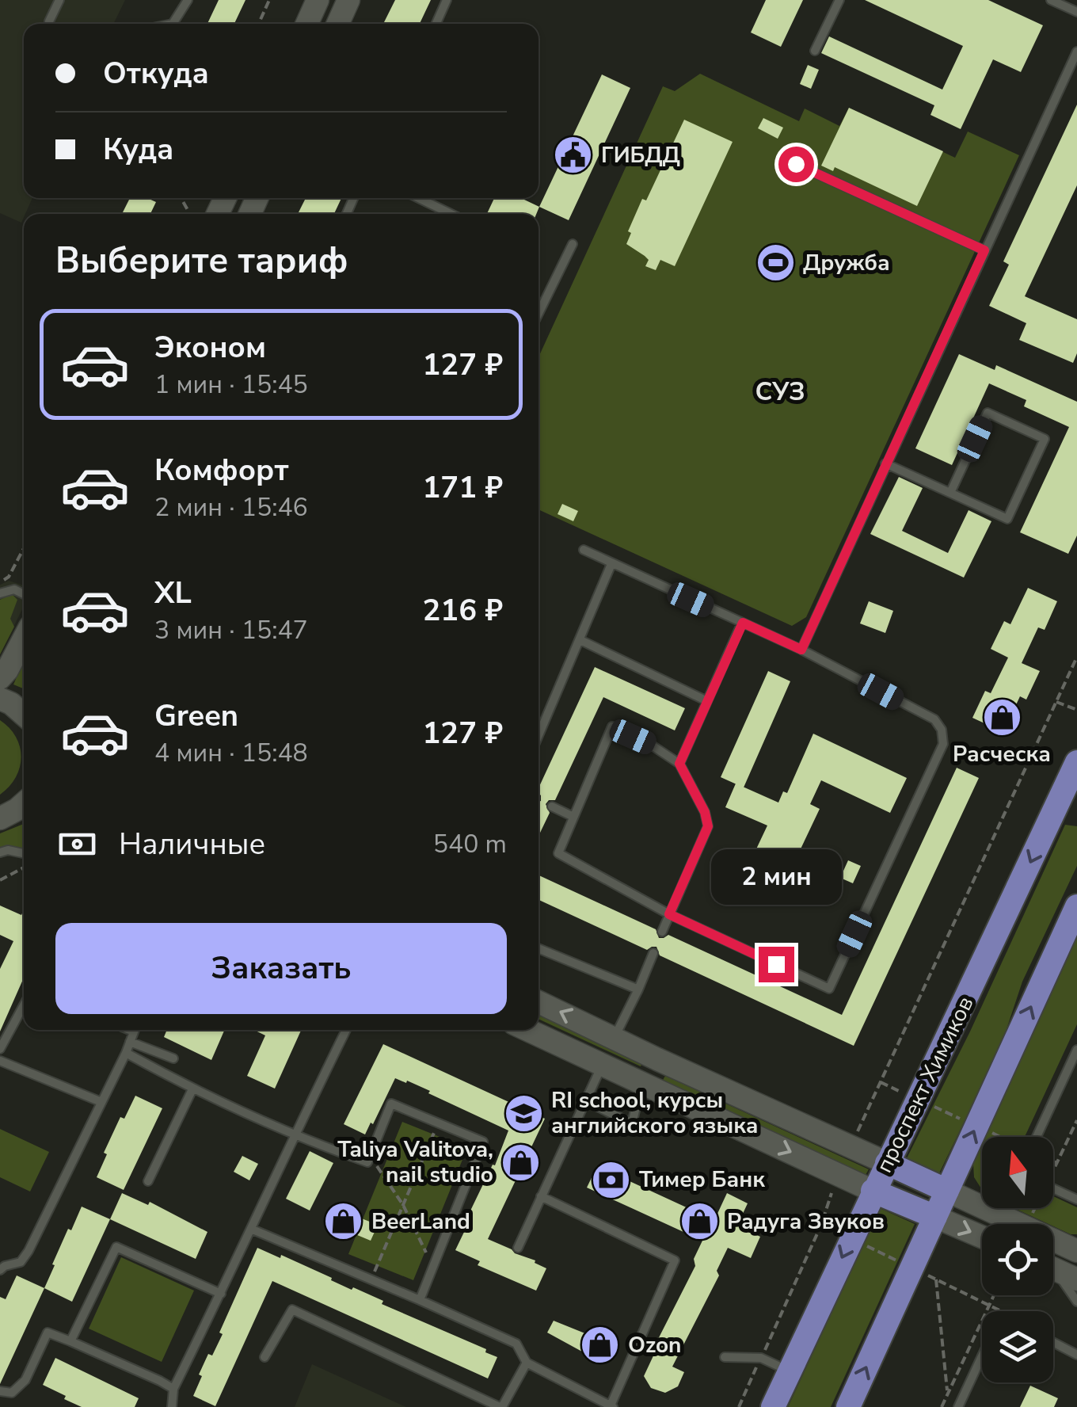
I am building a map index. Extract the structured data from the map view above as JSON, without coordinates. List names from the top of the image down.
{
  "streets": {
    "main road": ["проспект Химиков"]
  },
  "districts": ["СУЗ"],
  "places": {
    "public building": ["ГИБДД"],
    "sports": ["Дружба"],
    "shop": [
      "Расческа",
      "Taliya Valitova, nail studio",
      "BeerLand",
      "Радуга Звуков",
      "Ozon"
    ],
    "school or university": ["RI school, курсы английского языка"],
    "bank": ["Тимер Банк"]
  },
  "north": "top",
  "page": {
    "banner": ["Откуда", "Куда"],
    "heading": "Выберите тариф",
    "list": [
      {
        "name": "Эконом",
        "note": "1 мин · 15:45",
        "value": "127 ₽"
      },
      {
        "name": "Комфорт",
        "note": "2 мин · 15:46",
        "value": "171 ₽"
      },
      {
        "name": "XL",
        "note": "3 мин · 15:47",
        "value": "216 ₽"
      },
      {
        "name": "Green",
        "note": "4 мин · 15:48",
        "value": "127 ₽"
      }
    ],
    "pay": ["Наличные", "540 m"],
    "bubble": "2 мин",
    "buttons": "Заказать"
  }
}
